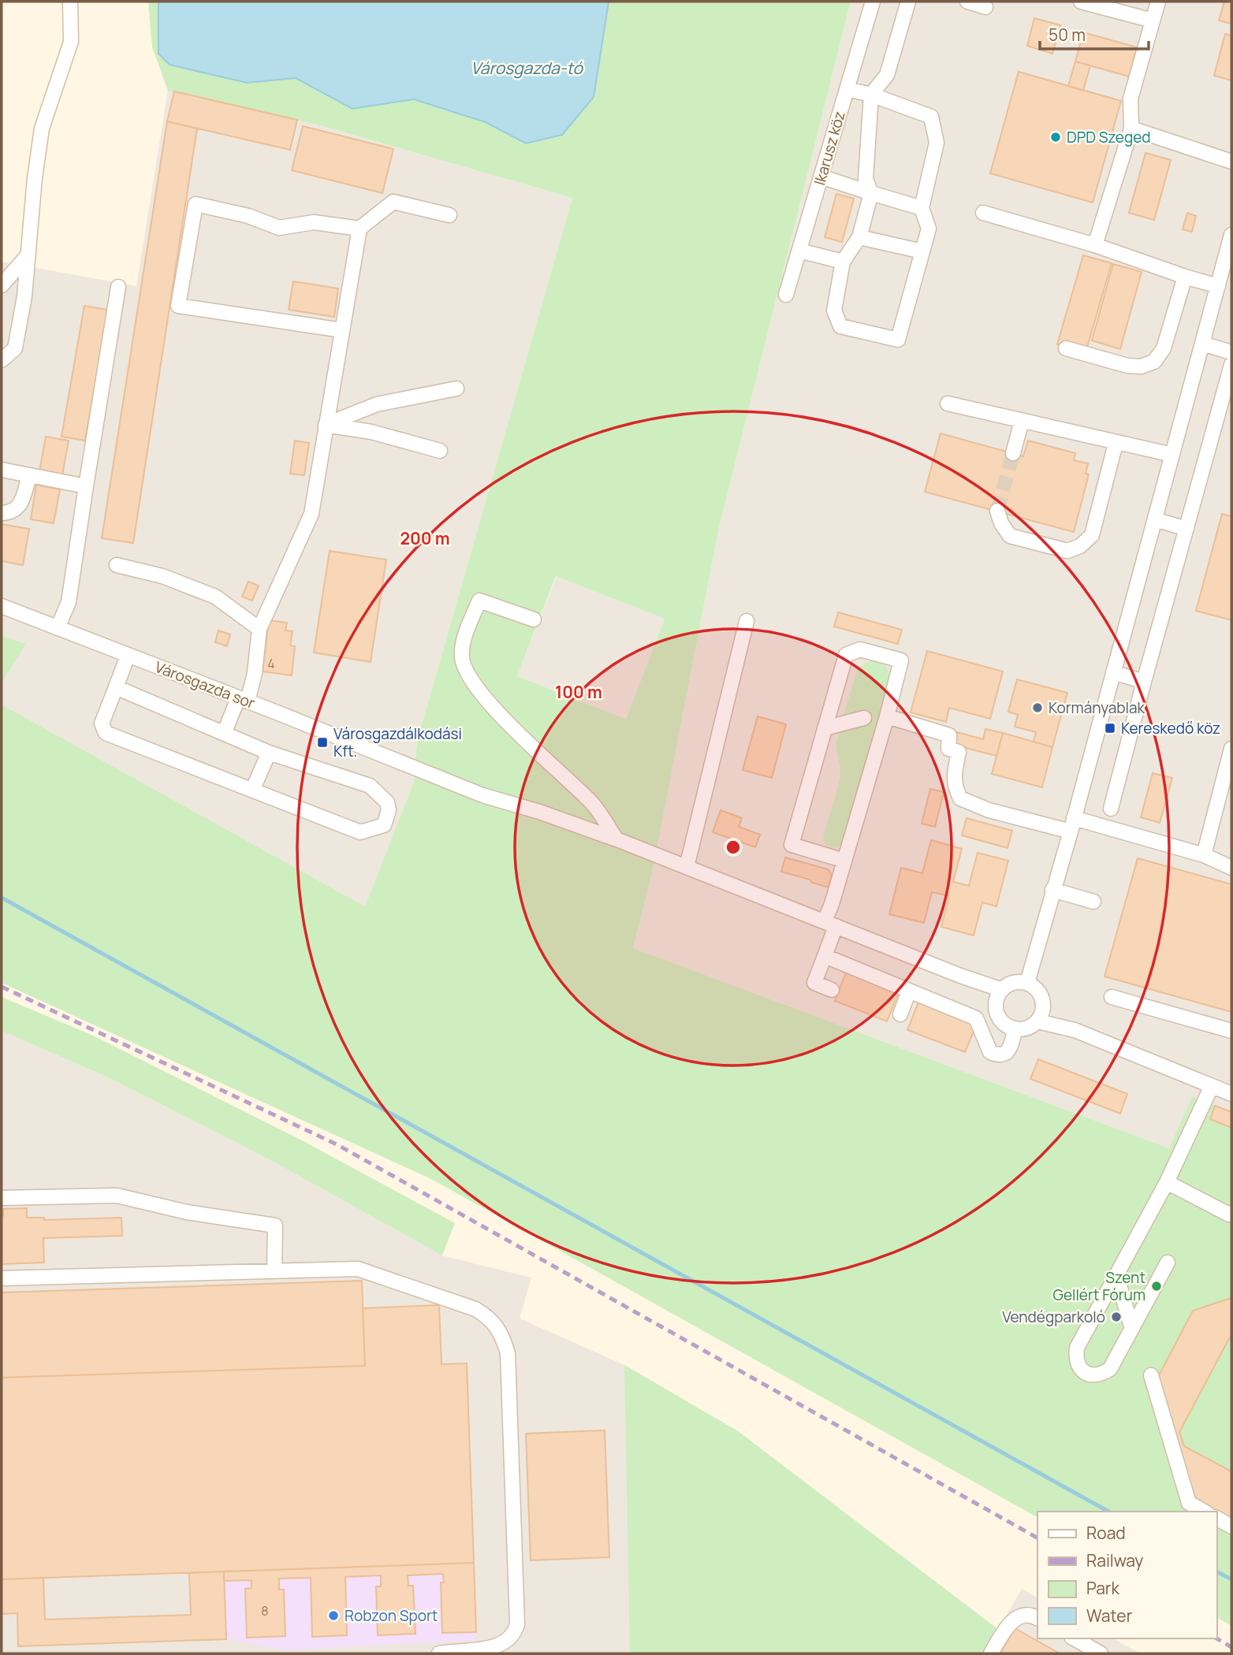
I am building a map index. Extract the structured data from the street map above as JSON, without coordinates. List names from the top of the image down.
{
  "streets": {
    "street": ["Ikarusz köz", "Városgazda sor"]
  },
  "water": ["Városgazda-tó"],
  "places": {
    "other": [
      "DPD Szeged",
      "Kormányablak",
      "Szent Gellért Fórum",
      "Vendégparkoló",
      "Robzon Sport"
    ],
    "transit": ["Kereskedő köz", "Városgazdálkodási Kft."]
  },
  "house_numbers": ["4", "8"],
  "legend": [
    "Road",
    "Railway",
    "Park",
    "Water"
  ],
  "scale_bar": "50 m",
  "rings": ["200 m", "100 m"]
}
